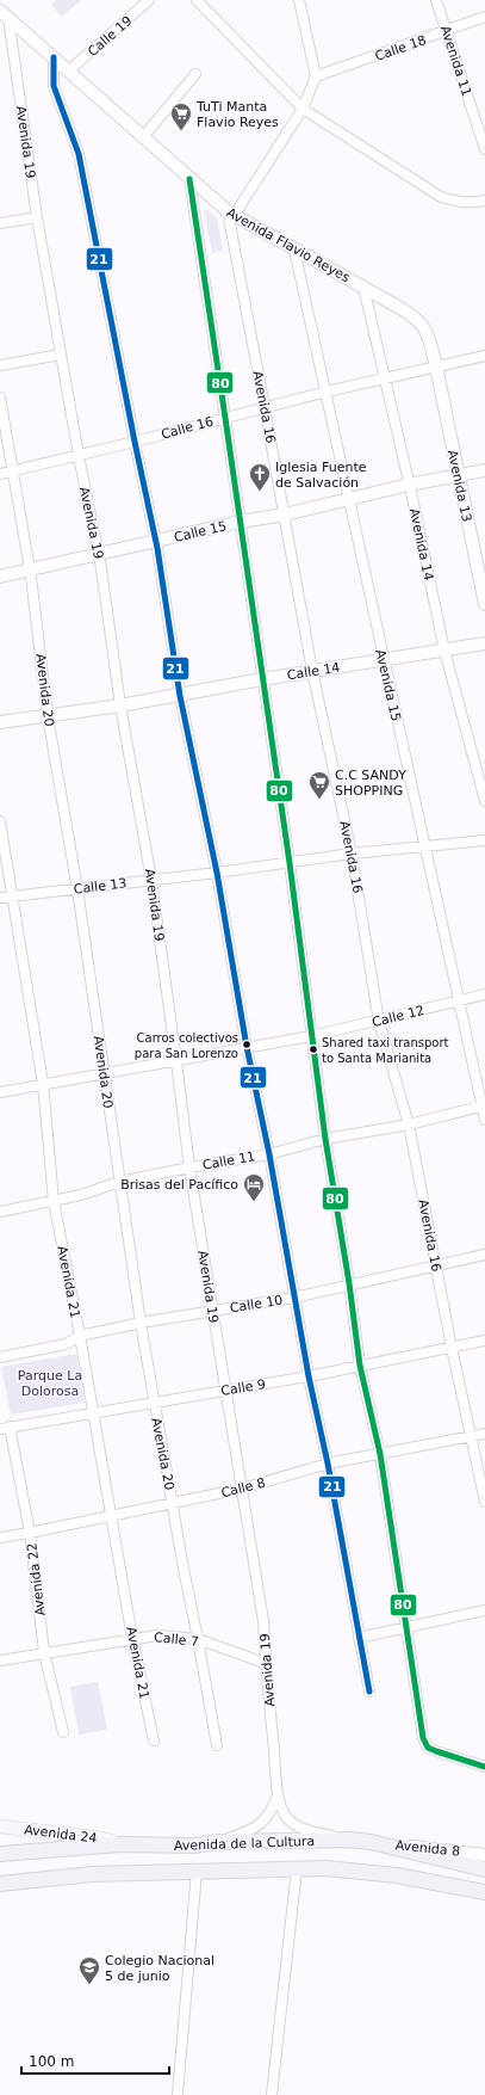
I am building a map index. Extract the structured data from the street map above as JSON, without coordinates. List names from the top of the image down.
{
  "streets": {
    "main road": ["Avenida 24", "Avenida de la Cultura"],
    "street": [
      "Calle 19",
      "Calle 18",
      "Avenida 11",
      "Avenida 19",
      "Avenida Flavio Reyes",
      "Avenida 16",
      "Calle 16",
      "Avenida 13",
      "Calle 15",
      "Avenida 14",
      "Calle 14",
      "Avenida 15",
      "Avenida 20",
      "Calle 13",
      "Calle 12",
      "Calle 11",
      "Avenida 21",
      "Calle 10",
      "Calle 9",
      "Calle 8",
      "Avenida 22",
      "Calle 7",
      "Avenida 8"
    ]
  },
  "crossings": [
    ["Calle 19", "Avenida Flavio Reyes"],
    ["Calle 18", "Avenida 11"],
    ["Avenida 19", "Avenida Flavio Reyes"],
    ["Avenida 19", "Calle 16"],
    ["Avenida 19", "Calle 15"],
    ["Avenida 19", "Calle 14"],
    ["Avenida 19", "Calle 13"],
    ["Avenida 19", "Calle 12"],
    ["Avenida 19", "Calle 11"],
    ["Avenida 19", "Calle 10"],
    ["Avenida 19", "Calle 9"],
    ["Avenida 19", "Calle 8"],
    ["Avenida 19", "Calle 7"],
    ["Avenida 19", "Avenida de la Cultura"],
    ["Avenida Flavio Reyes", "Avenida 16"],
    ["Avenida Flavio Reyes", "Calle 16"],
    ["Avenida Flavio Reyes", "Avenida 13"],
    ["Avenida Flavio Reyes", "Avenida 14"],
    ["Avenida Flavio Reyes", "Avenida 15"],
    ["Avenida 16", "Calle 16"],
    ["Avenida 16", "Calle 15"],
    ["Avenida 16", "Calle 14"],
    ["Avenida 16", "Calle 13"],
    ["Avenida 16", "Calle 12"],
    ["Avenida 16", "Calle 11"],
    ["Avenida 16", "Calle 10"],
    ["Avenida 16", "Calle 9"],
    ["Avenida 16", "Calle 8"],
    ["Calle 16", "Avenida 13"],
    ["Calle 16", "Avenida 14"],
    ["Calle 16", "Avenida 15"],
    ["Calle 16", "Avenida 20"],
    ["Avenida 13", "Calle 15"],
    ["Calle 15", "Avenida 14"],
    ["Calle 15", "Avenida 15"],
    ["Calle 15", "Avenida 20"],
    ["Avenida 14", "Calle 14"],
    ["Calle 14", "Avenida 15"],
    ["Calle 14", "Avenida 20"],
    ["Avenida 15", "Calle 13"],
    ["Avenida 15", "Calle 12"],
    ["Avenida 15", "Calle 11"],
    ["Avenida 20", "Calle 13"],
    ["Avenida 20", "Calle 12"],
    ["Avenida 20", "Calle 11"],
    ["Avenida 20", "Calle 10"],
    ["Avenida 20", "Calle 9"],
    ["Avenida 20", "Calle 8"],
    ["Avenida 20", "Calle 7"],
    ["Calle 13", "Avenida 21"],
    ["Calle 12", "Avenida 21"],
    ["Calle 11", "Avenida 21"],
    ["Avenida 21", "Calle 10"],
    ["Avenida 21", "Calle 9"],
    ["Avenida 21", "Calle 8"],
    ["Avenida 21", "Calle 7"],
    ["Calle 9", "Avenida 22"],
    ["Calle 8", "Avenida 22"],
    ["Avenida 22", "Calle 7"],
    ["Avenida 24", "Avenida de la Cultura"],
    ["Avenida de la Cultura", "Avenida 8"]
  ],
  "parks": ["Parque La Dolorosa"],
  "places": {
    "supermarket": ["TuTi Manta Flavio Reyes", "C.C SANDY SHOPPING"],
    "church": ["Iglesia Fuente de Salvación"],
    "other": ["Carros colectivos para San Lorenzo", "Shared taxi transport to Santa Marianita"],
    "hotel": ["Brisas del Pacífico"],
    "school or university": ["Colegio Nacional 5 de junio"]
  },
  "lines": ["transit line 21", "transit line 80"],
  "scale_bar": "100 m"
}
